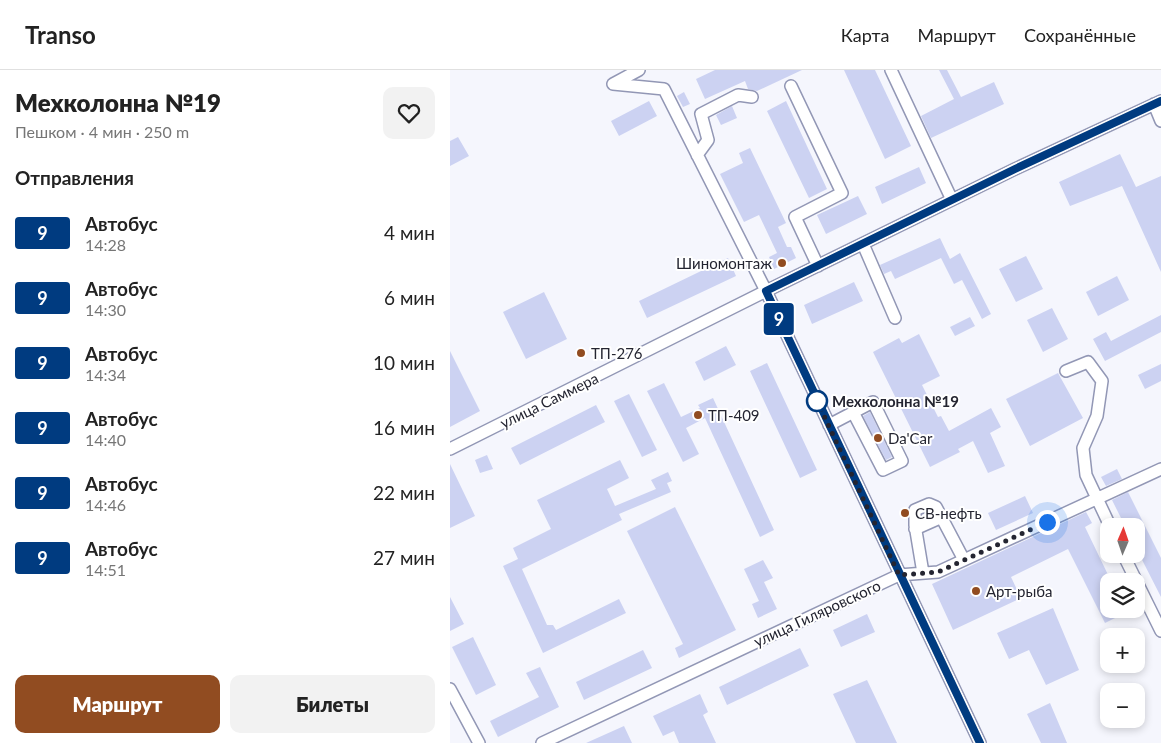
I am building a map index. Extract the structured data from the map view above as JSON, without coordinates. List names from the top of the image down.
{
  "streets": {
    "street": ["улица Саммера", "улица Гиляровского"]
  },
  "places": [
    "Шиномонтаж",
    "ТП-276",
    "Мехколонна №19",
    "ТП-409",
    "Da'Car",
    "СВ-нефть",
    "Арт-рыба"
  ],
  "lines": ["bus line 9"],
  "north": "top",
  "page": {
    "header": "Transo",
    "nav": ["Карта", "Маршрут", "Сохранённые"],
    "heading": [
      ["Мехколонна №19", "Пешком · 4 мин · 250 m"],
      "Отправления"
    ],
    "on_map": "9",
    "list": [
      {
        "mark": "9",
        "name": "Автобус",
        "note": "14:28",
        "value": "4 мин"
      },
      {
        "mark": "9",
        "name": "Автобус",
        "note": "14:30",
        "value": "6 мин"
      },
      {
        "mark": "9",
        "name": "Автобус",
        "note": "14:34",
        "value": "10 мин"
      },
      {
        "mark": "9",
        "name": "Автобус",
        "note": "14:40",
        "value": "16 мин"
      },
      {
        "mark": "9",
        "name": "Автобус",
        "note": "14:46",
        "value": "22 мин"
      },
      {
        "mark": "9",
        "name": "Автобус",
        "note": "14:51",
        "value": "27 мин"
      }
    ],
    "map_buttons": ["+", "−"],
    "buttons": ["Маршрут", "Билеты"]
  }
}
